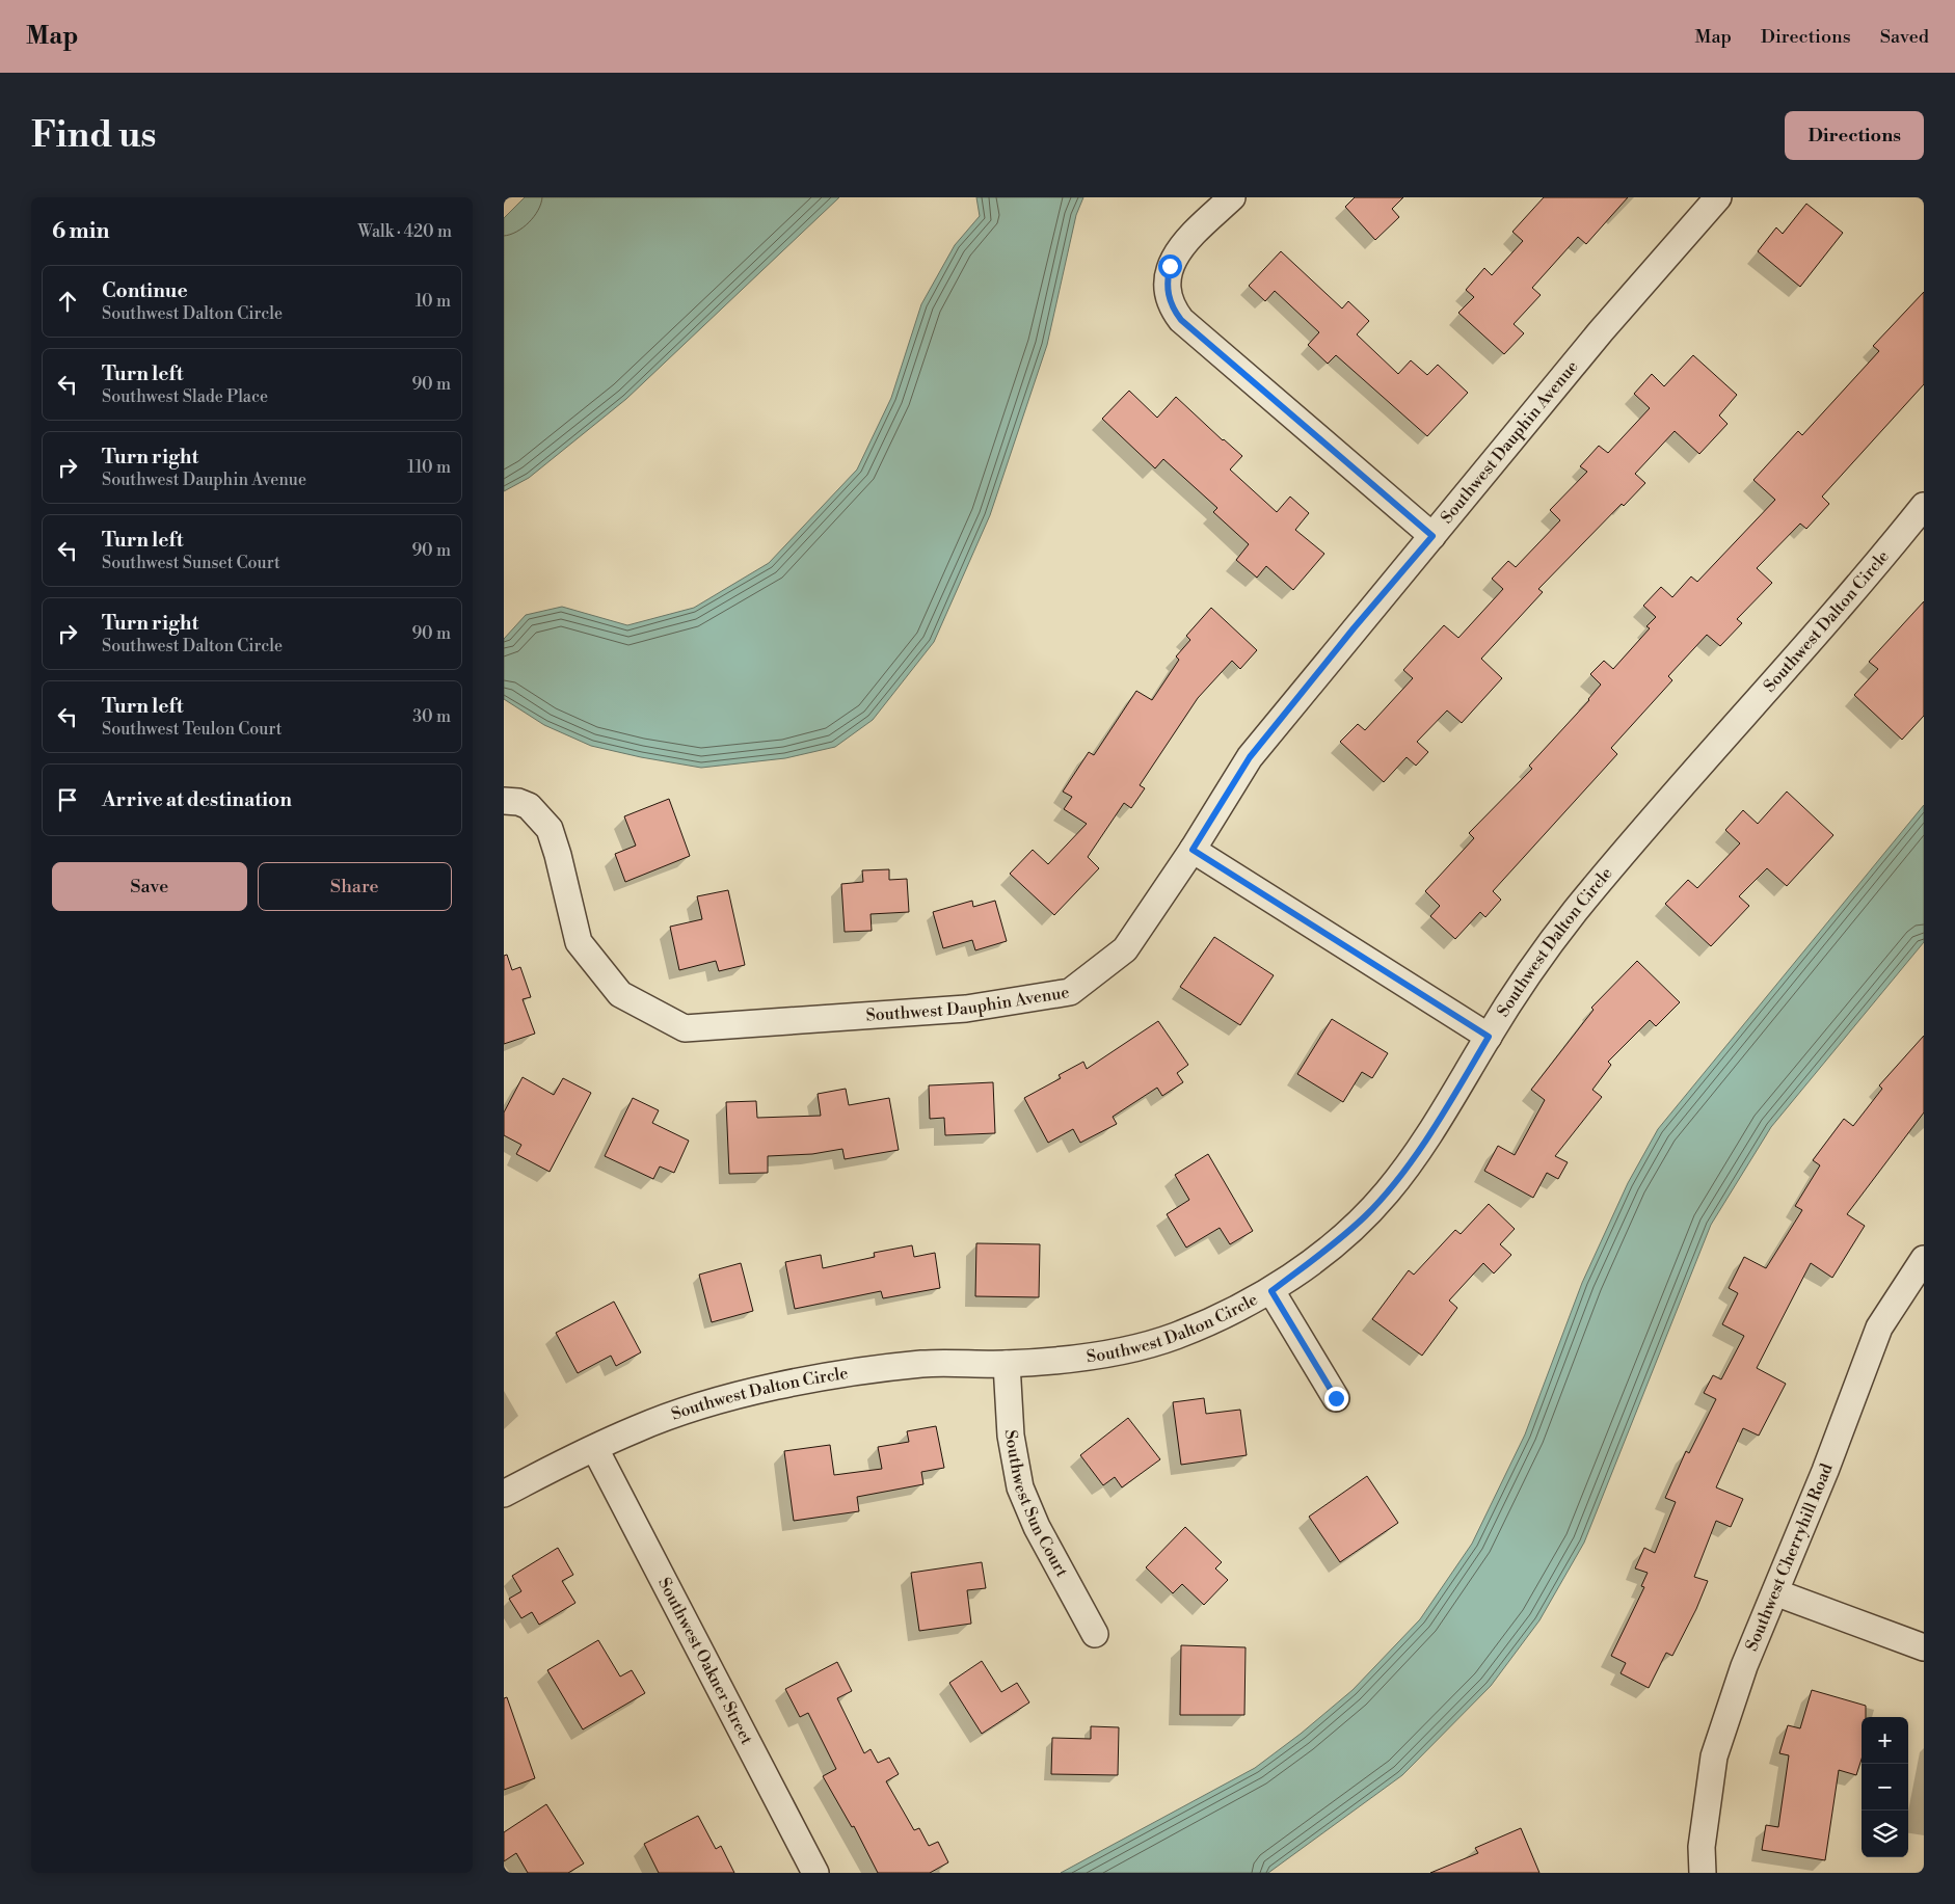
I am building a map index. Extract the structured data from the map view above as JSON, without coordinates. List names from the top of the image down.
{
  "streets": {
    "street": [
      "Southwest Dauphin Avenue",
      "Southwest Dalton Circle",
      "Southwest Sun Court",
      "Southwest Cherryhill Road",
      "Southwest Oakner Street"
    ]
  },
  "crossings": [
    ["Southwest Dalton Circle", "Southwest Sun Court"],
    ["Southwest Dalton Circle", "Southwest Oakner Street"]
  ],
  "page": {
    "header": "Map",
    "nav": ["Map", "Directions", "Saved"],
    "buttons": [
      "Directions",
      ["Save", "Share"]
    ],
    "title": "Find us",
    "heading": ["6 min", "Walk · 420 m"],
    "list": [
      ["Continue", "Southwest Dalton Circle", "10 m"],
      ["Turn left", "Southwest Slade Place", "90 m"],
      ["Turn right", "Southwest Dauphin Avenue", "110 m"],
      ["Turn left", "Southwest Sunset Court", "90 m"],
      ["Turn right", "Southwest Dalton Circle", "90 m"],
      ["Turn left", "Southwest Teulon Court", "30 m"],
      "Arrive at destination"
    ],
    "map_buttons": ["+", "−"]
  }
}
